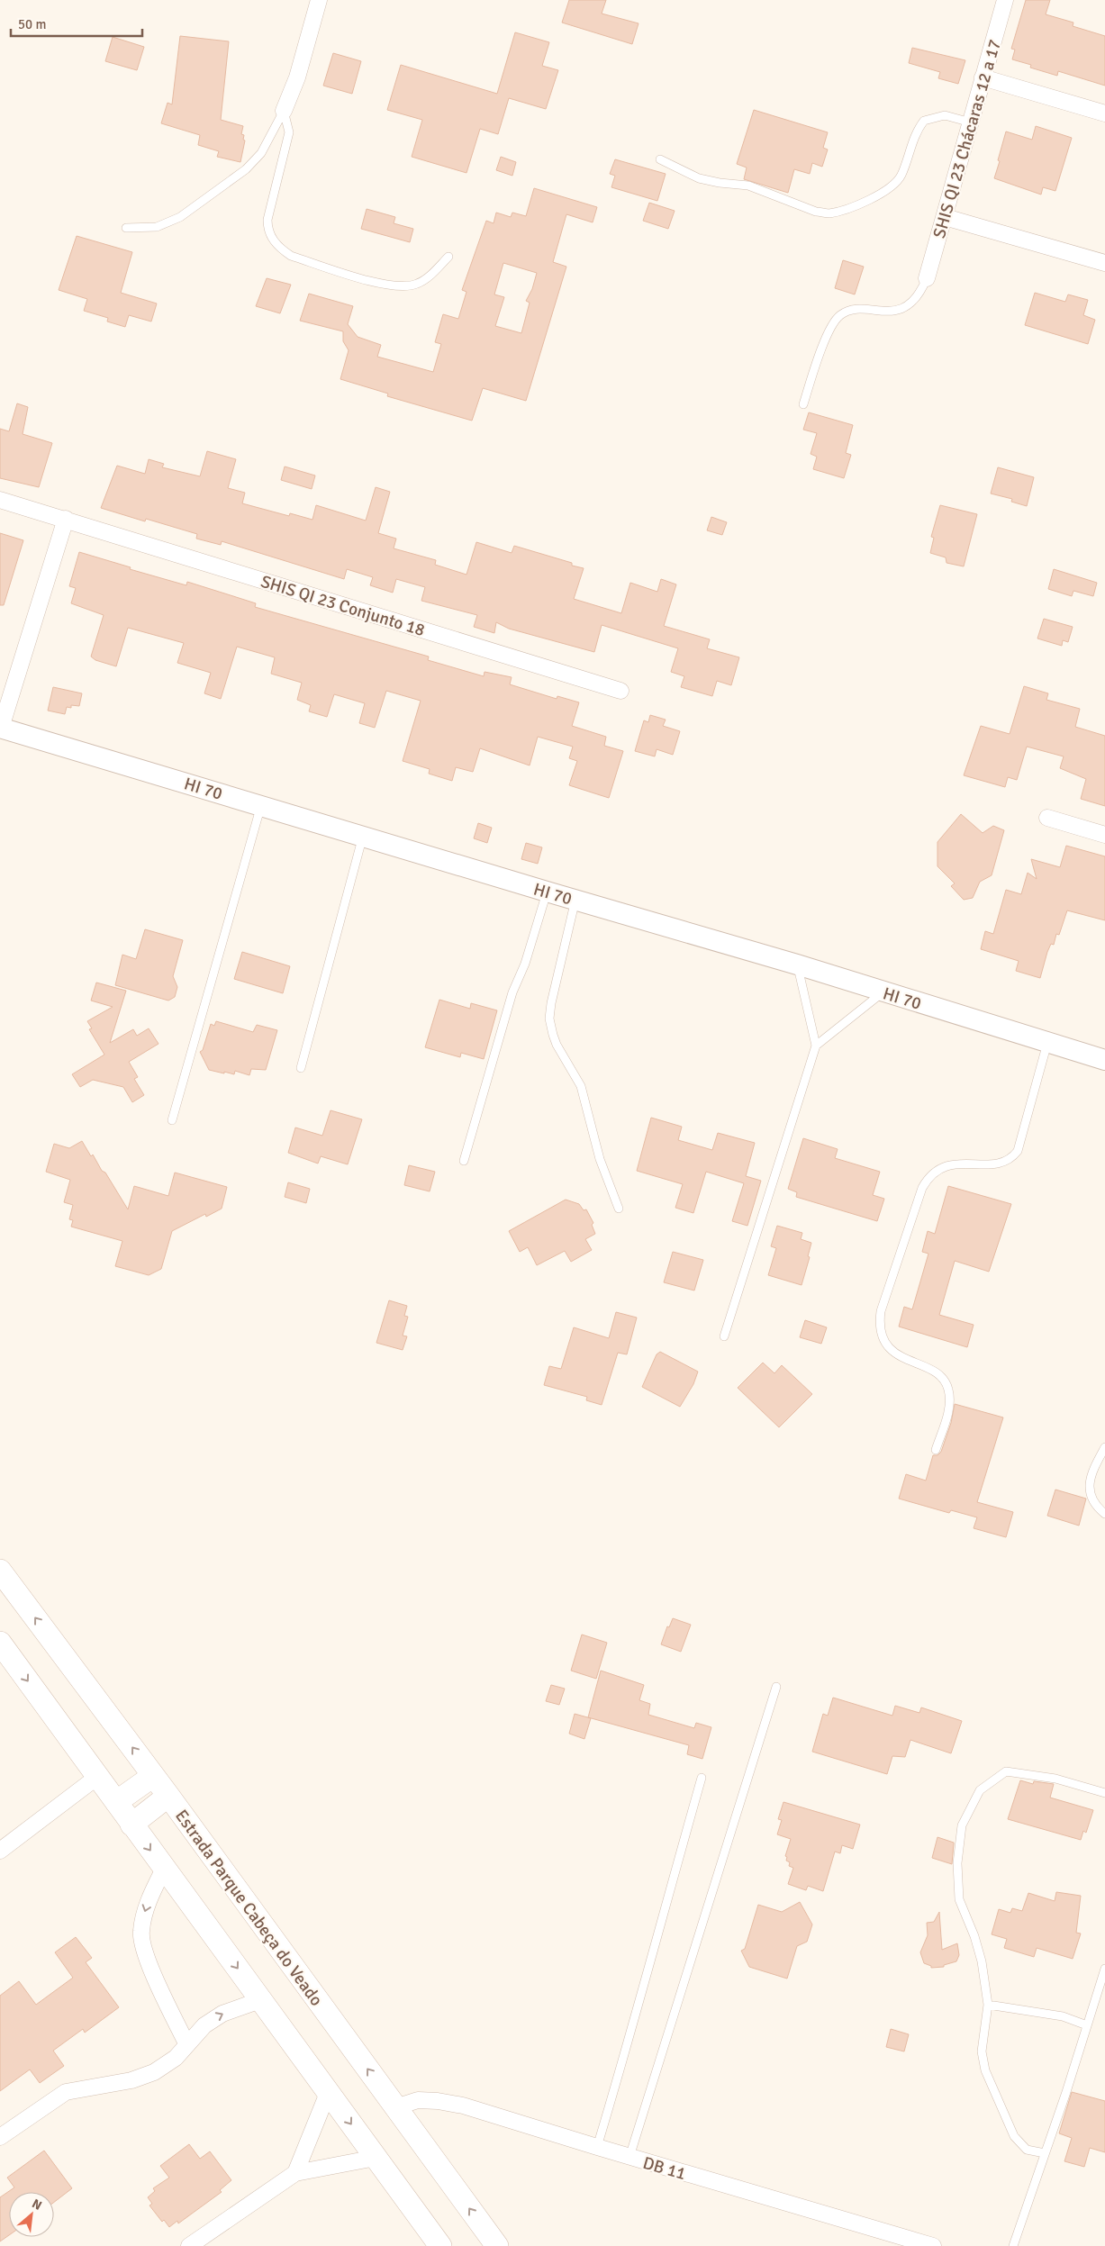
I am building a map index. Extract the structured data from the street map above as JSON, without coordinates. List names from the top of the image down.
{
  "streets": {
    "main road": ["Estrada Parque Cabeça do Veado"],
    "street": [
      "SHIS QI 23 Chácaras 12 a 17",
      "SHIS QI 23 Conjunto 18",
      "HI 70",
      "DB 11"
    ]
  },
  "crossings": [
    ["Estrada Parque Cabeça do Veado", "DB 11"]
  ],
  "scale_bar": "50 m",
  "north": "top right"
}
